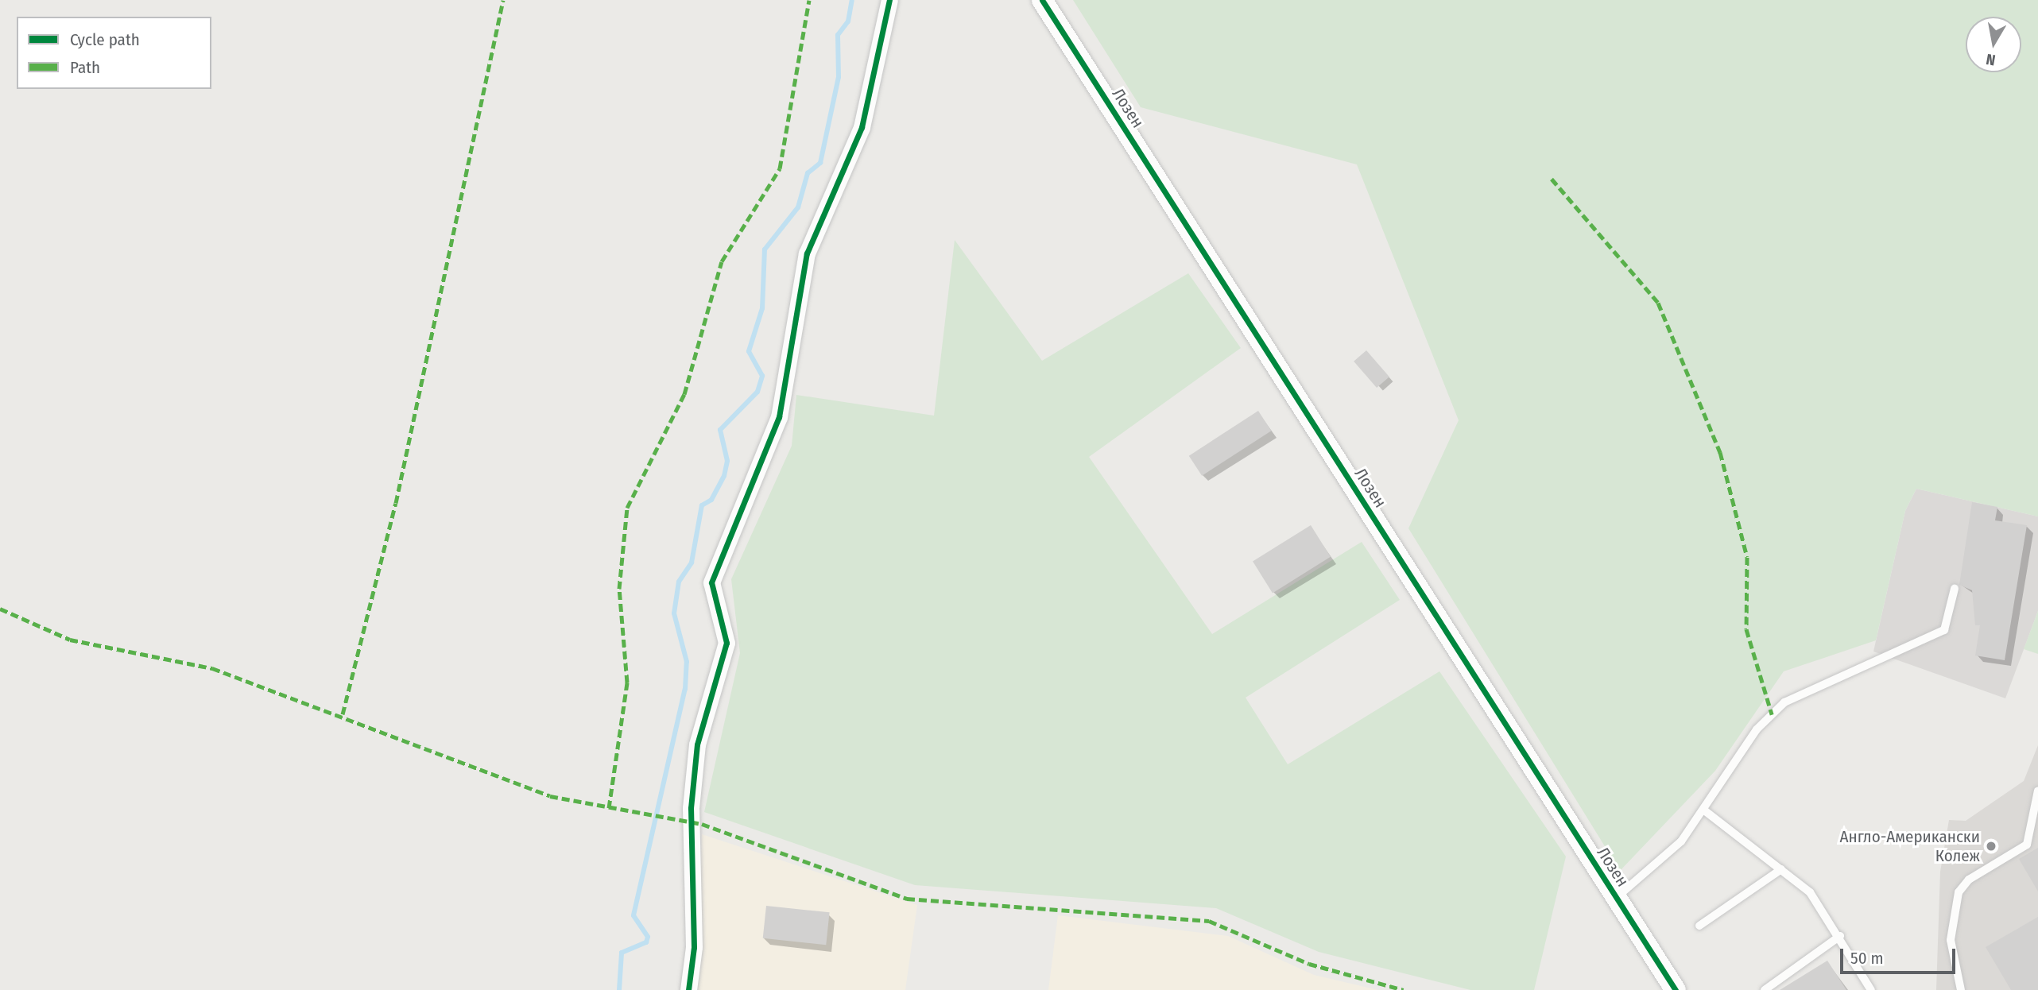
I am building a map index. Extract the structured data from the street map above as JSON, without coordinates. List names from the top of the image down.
{
  "streets": {
    "street": ["Лозен"]
  },
  "places": ["Англо-Американски Колеж"],
  "legend": ["Cycle path", "Path"],
  "scale_bar": "50 m",
  "north": "bottom"
}
